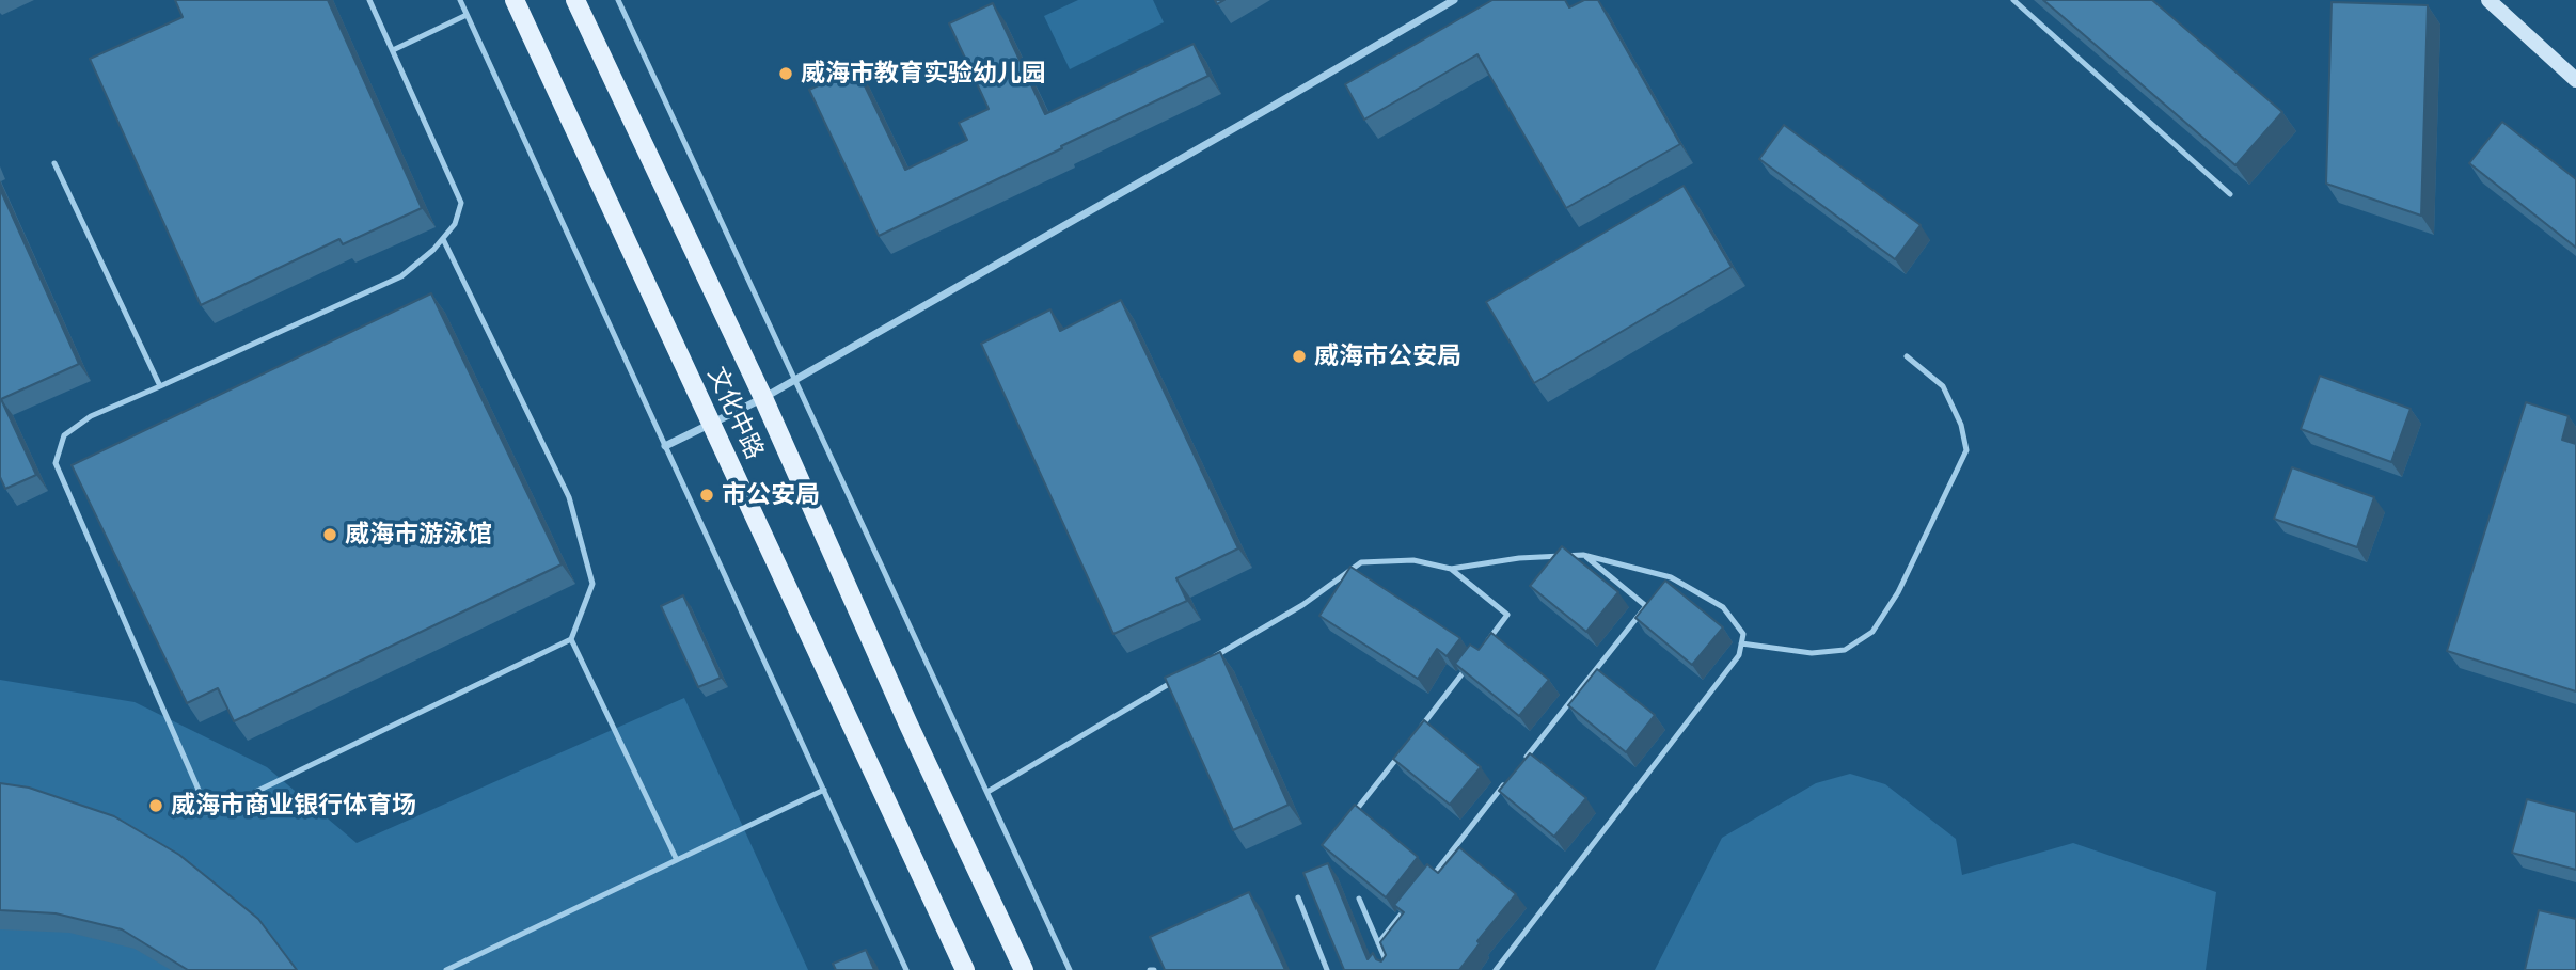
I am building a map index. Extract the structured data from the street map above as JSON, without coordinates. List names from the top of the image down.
{
  "streets": {
    "main road": ["文化中路"]
  },
  "places": [
    "威海市教育实验幼儿园",
    "威海市公安局",
    "市公安局",
    "威海市游泳馆",
    "威海市商业银行体育场"
  ]
}
